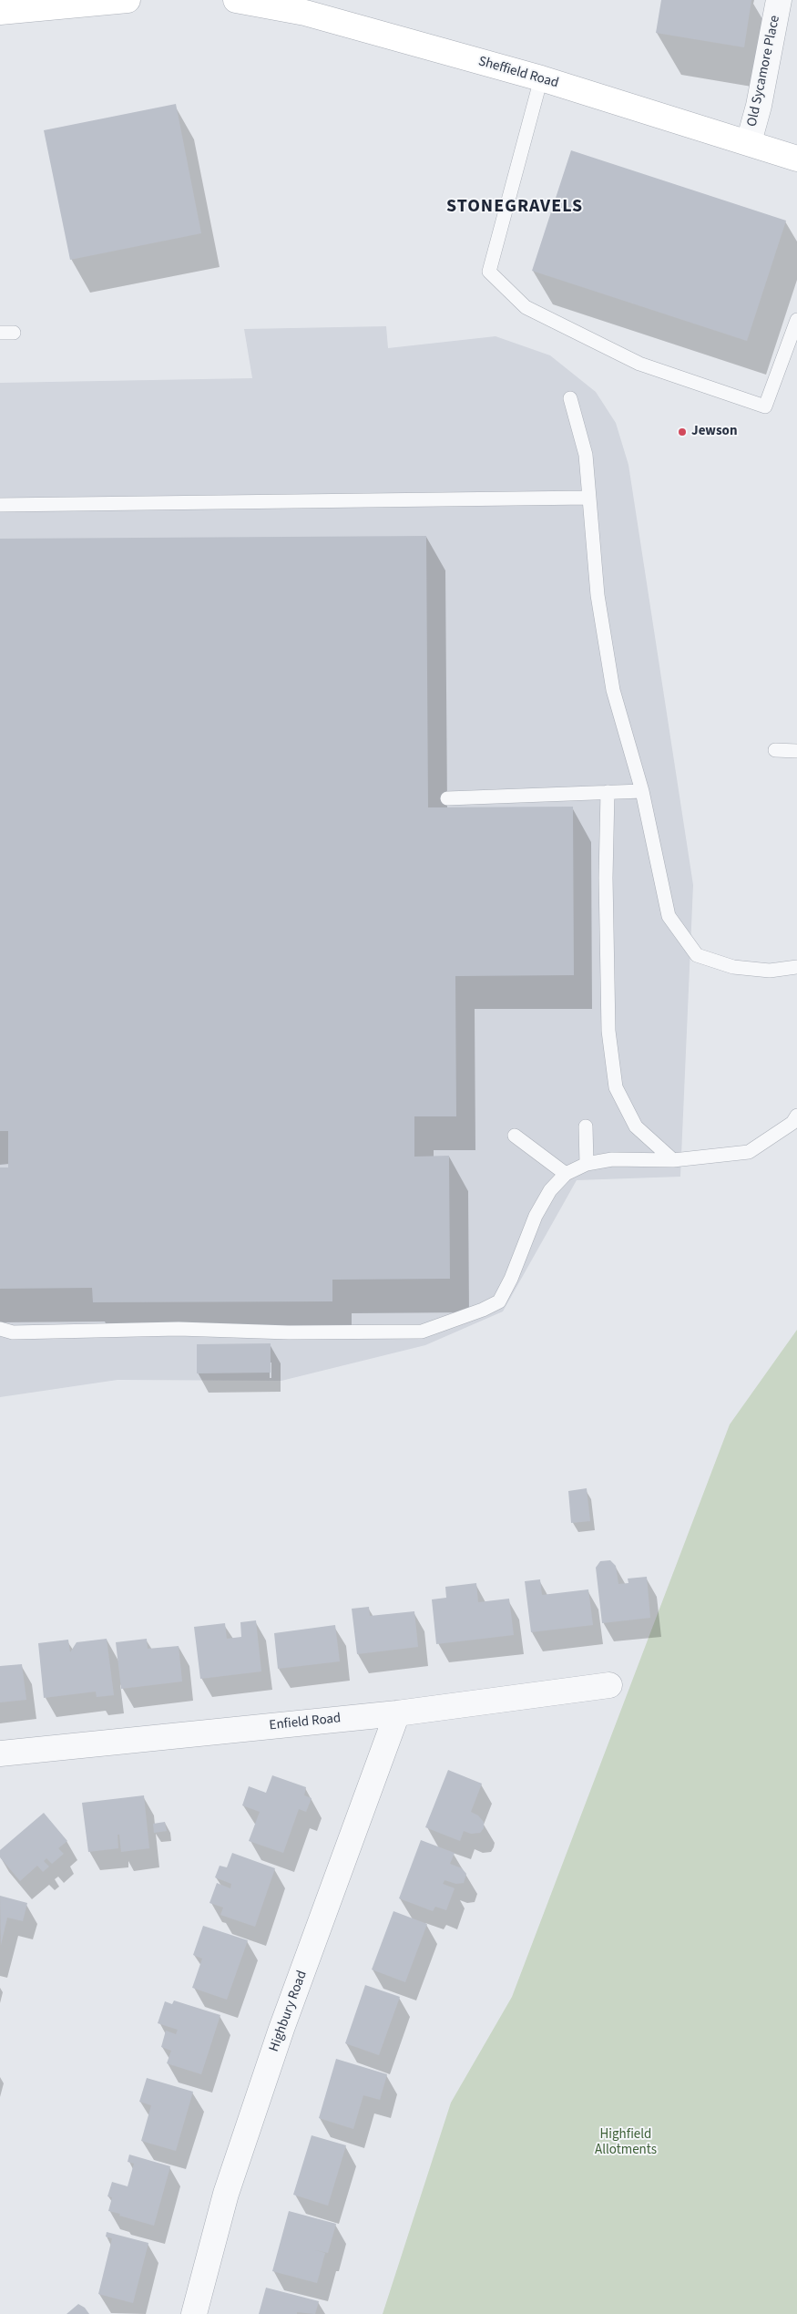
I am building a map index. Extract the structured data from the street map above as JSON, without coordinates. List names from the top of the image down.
{
  "streets": {
    "main road": ["Sheffield Road"],
    "street": ["Old Sycamore Place", "Enfield Road", "Highbury Road"]
  },
  "crossings": [
    ["Old Sycamore Place", "Sheffield Road"],
    ["Enfield Road", "Highbury Road"]
  ],
  "districts": ["STONEGRAVELS"],
  "parks": ["Highfield Allotments"],
  "places": ["Jewson"]
}
